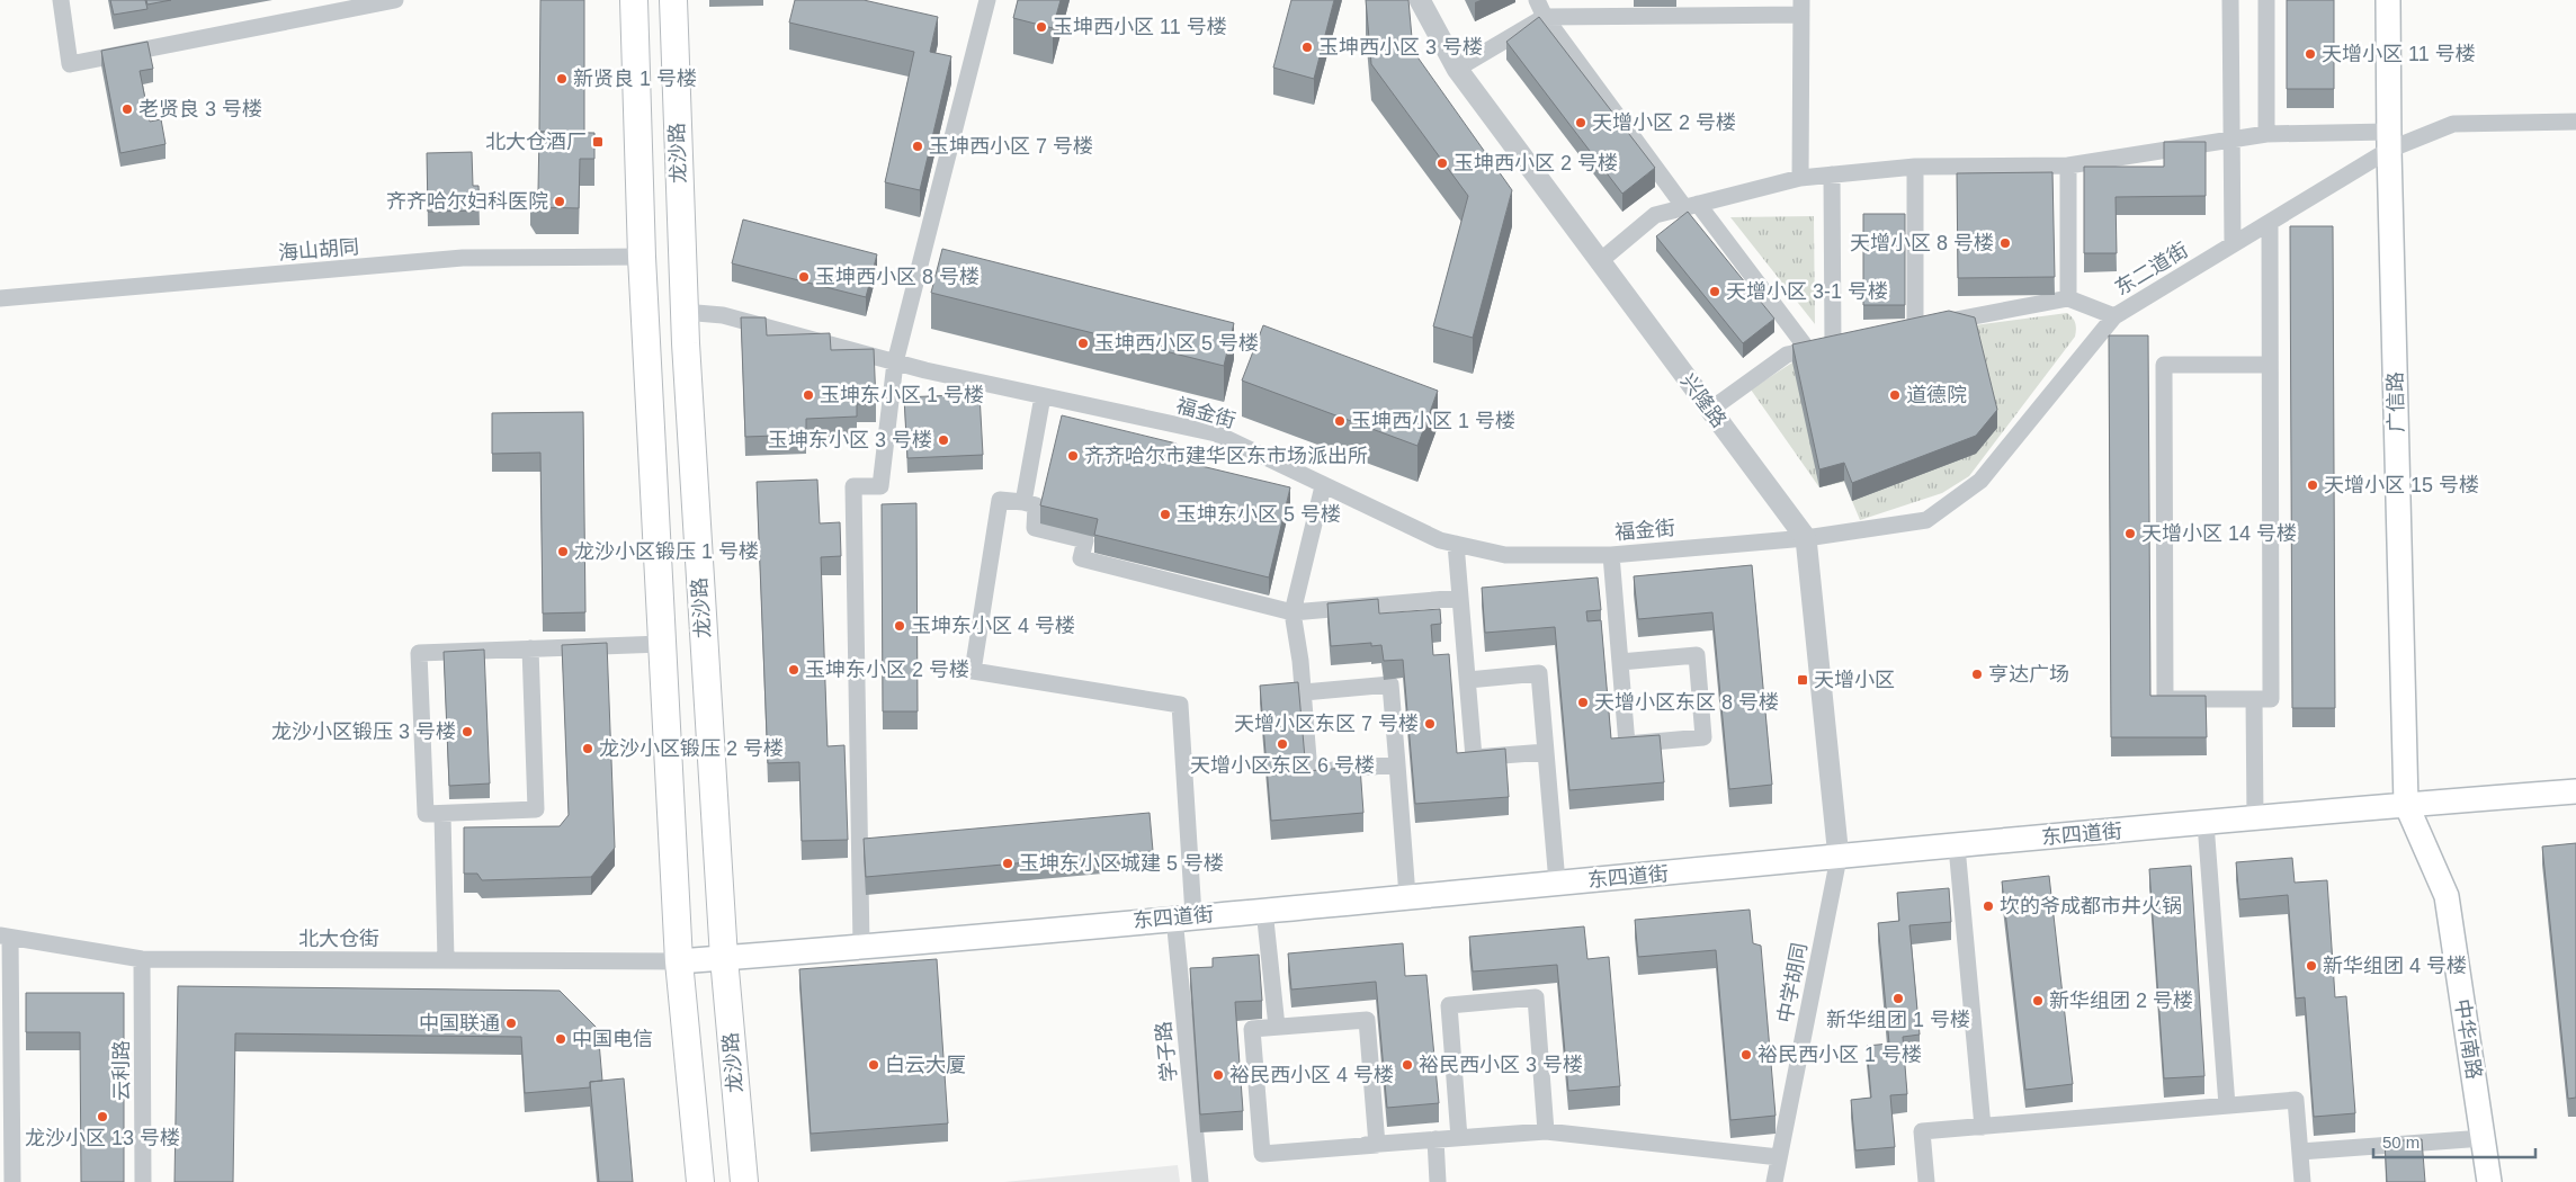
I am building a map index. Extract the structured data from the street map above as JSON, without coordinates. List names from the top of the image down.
{
  "streets": {
    "main road": [
      "龙沙路",
      "广信路",
      "东四道街",
      "中华南路"
    ],
    "street": [
      "海山胡同",
      "东二道街",
      "兴隆路",
      "福金街",
      "北大仓街",
      "中学胡同",
      "学子路",
      "云利路"
    ]
  },
  "crossings": [
    ["龙沙路", "海山胡同"],
    ["龙沙路", "福金街"],
    ["龙沙路", "东四道街"],
    ["龙沙路", "北大仓街"],
    ["东二道街", "兴隆路"],
    ["东二道街", "广信路"],
    ["东二道街", "福金街"],
    ["兴隆路", "福金街"],
    ["广信路", "东四道街"],
    ["广信路", "中华南路"],
    ["东四道街", "北大仓街"],
    ["东四道街", "中学胡同"],
    ["东四道街", "中华南路"],
    ["东四道街", "学子路"],
    ["北大仓街", "云利路"]
  ],
  "places": {
    "other": [
      "玉坤西小区 11 号楼",
      "玉坤西小区 3 号楼",
      "天增小区 11 号楼",
      "新贤良 1 号楼",
      "老贤良 3 号楼",
      "天增小区 2 号楼",
      "玉坤西小区 7 号楼",
      "玉坤西小区 2 号楼",
      "齐齐哈尔妇科医院",
      "天增小区 8 号楼",
      "玉坤西小区 8 号楼",
      "天增小区 3-1 号楼",
      "玉坤西小区 5 号楼",
      "玉坤东小区 1 号楼",
      "道德院",
      "玉坤西小区 1 号楼",
      "玉坤东小区 3 号楼",
      "齐齐哈尔市建华区东市场派出所",
      "天增小区 15 号楼",
      "玉坤东小区 5 号楼",
      "天增小区 14 号楼",
      "龙沙小区锻压 1 号楼",
      "玉坤东小区 4 号楼",
      "玉坤东小区 2 号楼",
      "亨达广场",
      "天增小区东区 8 号楼",
      "天增小区东区 7 号楼",
      "龙沙小区锻压 3 号楼",
      "天增小区东区 6 号楼",
      "龙沙小区锻压 2 号楼",
      "玉坤东小区城建 5 号楼",
      "坎的爷成都市井火锅",
      "新华组团 4 号楼",
      "新华组团 1 号楼",
      "新华组团 2 号楼",
      "中国联通",
      "中国电信",
      "裕民西小区 1 号楼",
      "白云大厦",
      "裕民西小区 3 号楼",
      "裕民西小区 4 号楼",
      "龙沙小区 13 号楼"
    ],
    "transit": ["北大仓酒厂", "天增小区"]
  },
  "scale_bar": "50 m"
}
